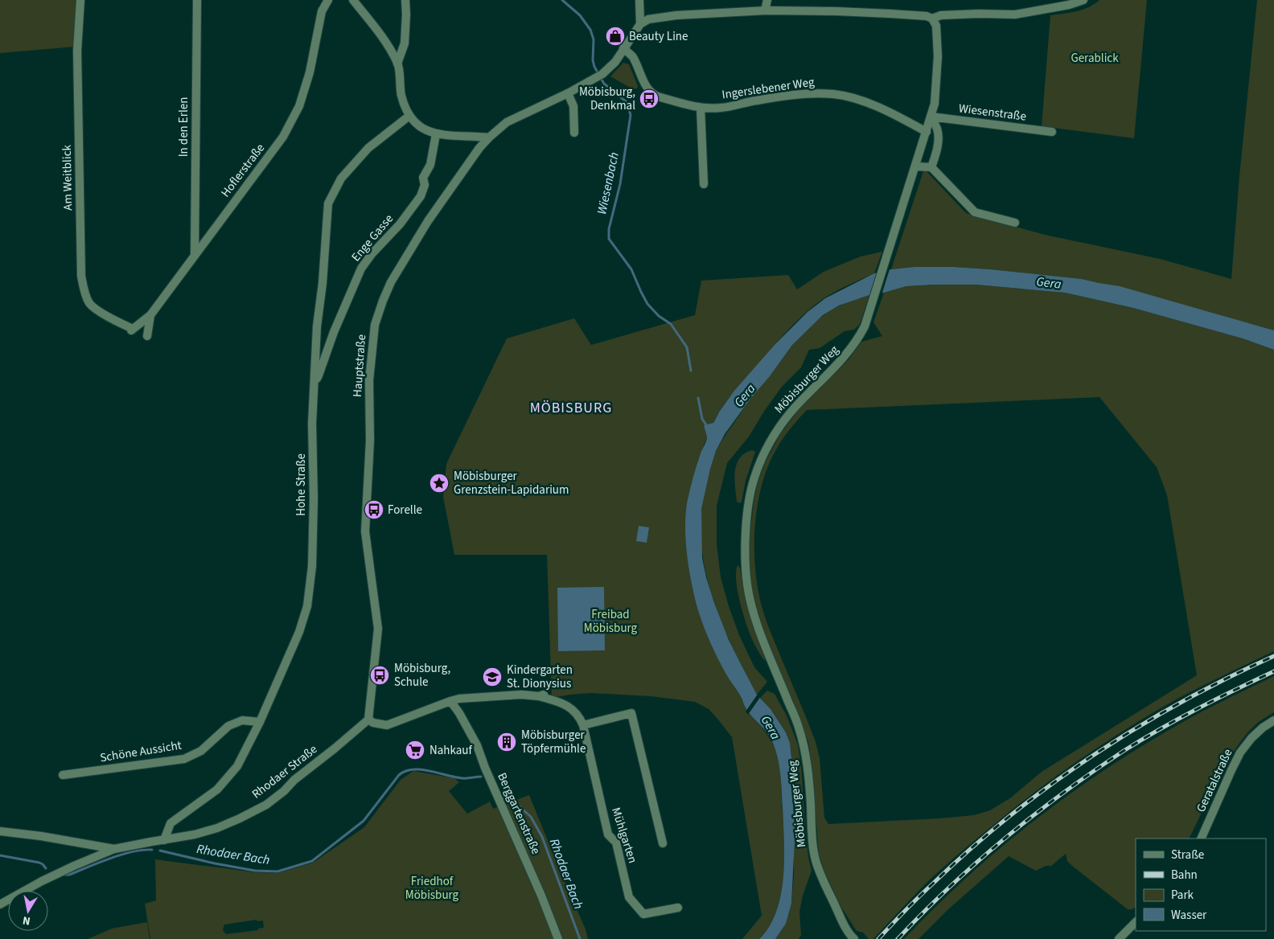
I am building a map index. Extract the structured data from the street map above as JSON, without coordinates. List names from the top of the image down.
{
  "streets": {
    "street": [
      "Ingerslebener Weg",
      "Wiesenstraße",
      "In den Erlen",
      "Hoflerstraße",
      "Am Weitblick",
      "Enge Gasse",
      "Hauptstraße",
      "Möbisburger Weg",
      "Hohe Straße",
      "Schöne Aussicht",
      "Rhodaer Straße",
      "Geratalstraße",
      "Berggartenstraße",
      "Mühlgarten"
    ]
  },
  "crossings": [
    ["Ingerslebener Weg", "Hauptstraße"],
    ["Ingerslebener Weg", "Möbisburger Weg"],
    ["Wiesenstraße", "Möbisburger Weg"],
    ["In den Erlen", "Hoflerstraße"],
    ["Hoflerstraße", "Am Weitblick"],
    ["Enge Gasse", "Hohe Straße"],
    ["Hauptstraße", "Rhodaer Straße"],
    ["Hauptstraße", "Mühlgarten"],
    ["Hohe Straße", "Schöne Aussicht"],
    ["Hohe Straße", "Rhodaer Straße"],
    ["Rhodaer Straße", "Mühlgarten"],
    ["Berggartenstraße", "Mühlgarten"]
  ],
  "districts": ["MÖBISBURG"],
  "water": ["Wiesenbach", "Gera", "Rhodaer Bach"],
  "parks": ["Gerablick", "Freibad Möbisburg", "Friedhof Möbisburg"],
  "places": {
    "shop": ["Beauty Line"],
    "bus stop": ["Möbisburg, Denkmal", "Forelle", "Möbisburg, Schule"],
    "place": ["Möbisburger Grenzstein-Lapidarium"],
    "school or university": ["Kindergarten St. Dionysius"],
    "building": ["Möbisburger Töpfermühle"],
    "supermarket": ["Nahkauf"]
  },
  "legend": [
    "Straße",
    "Bahn",
    "Park",
    "Wasser"
  ],
  "north": "bottom"
}
